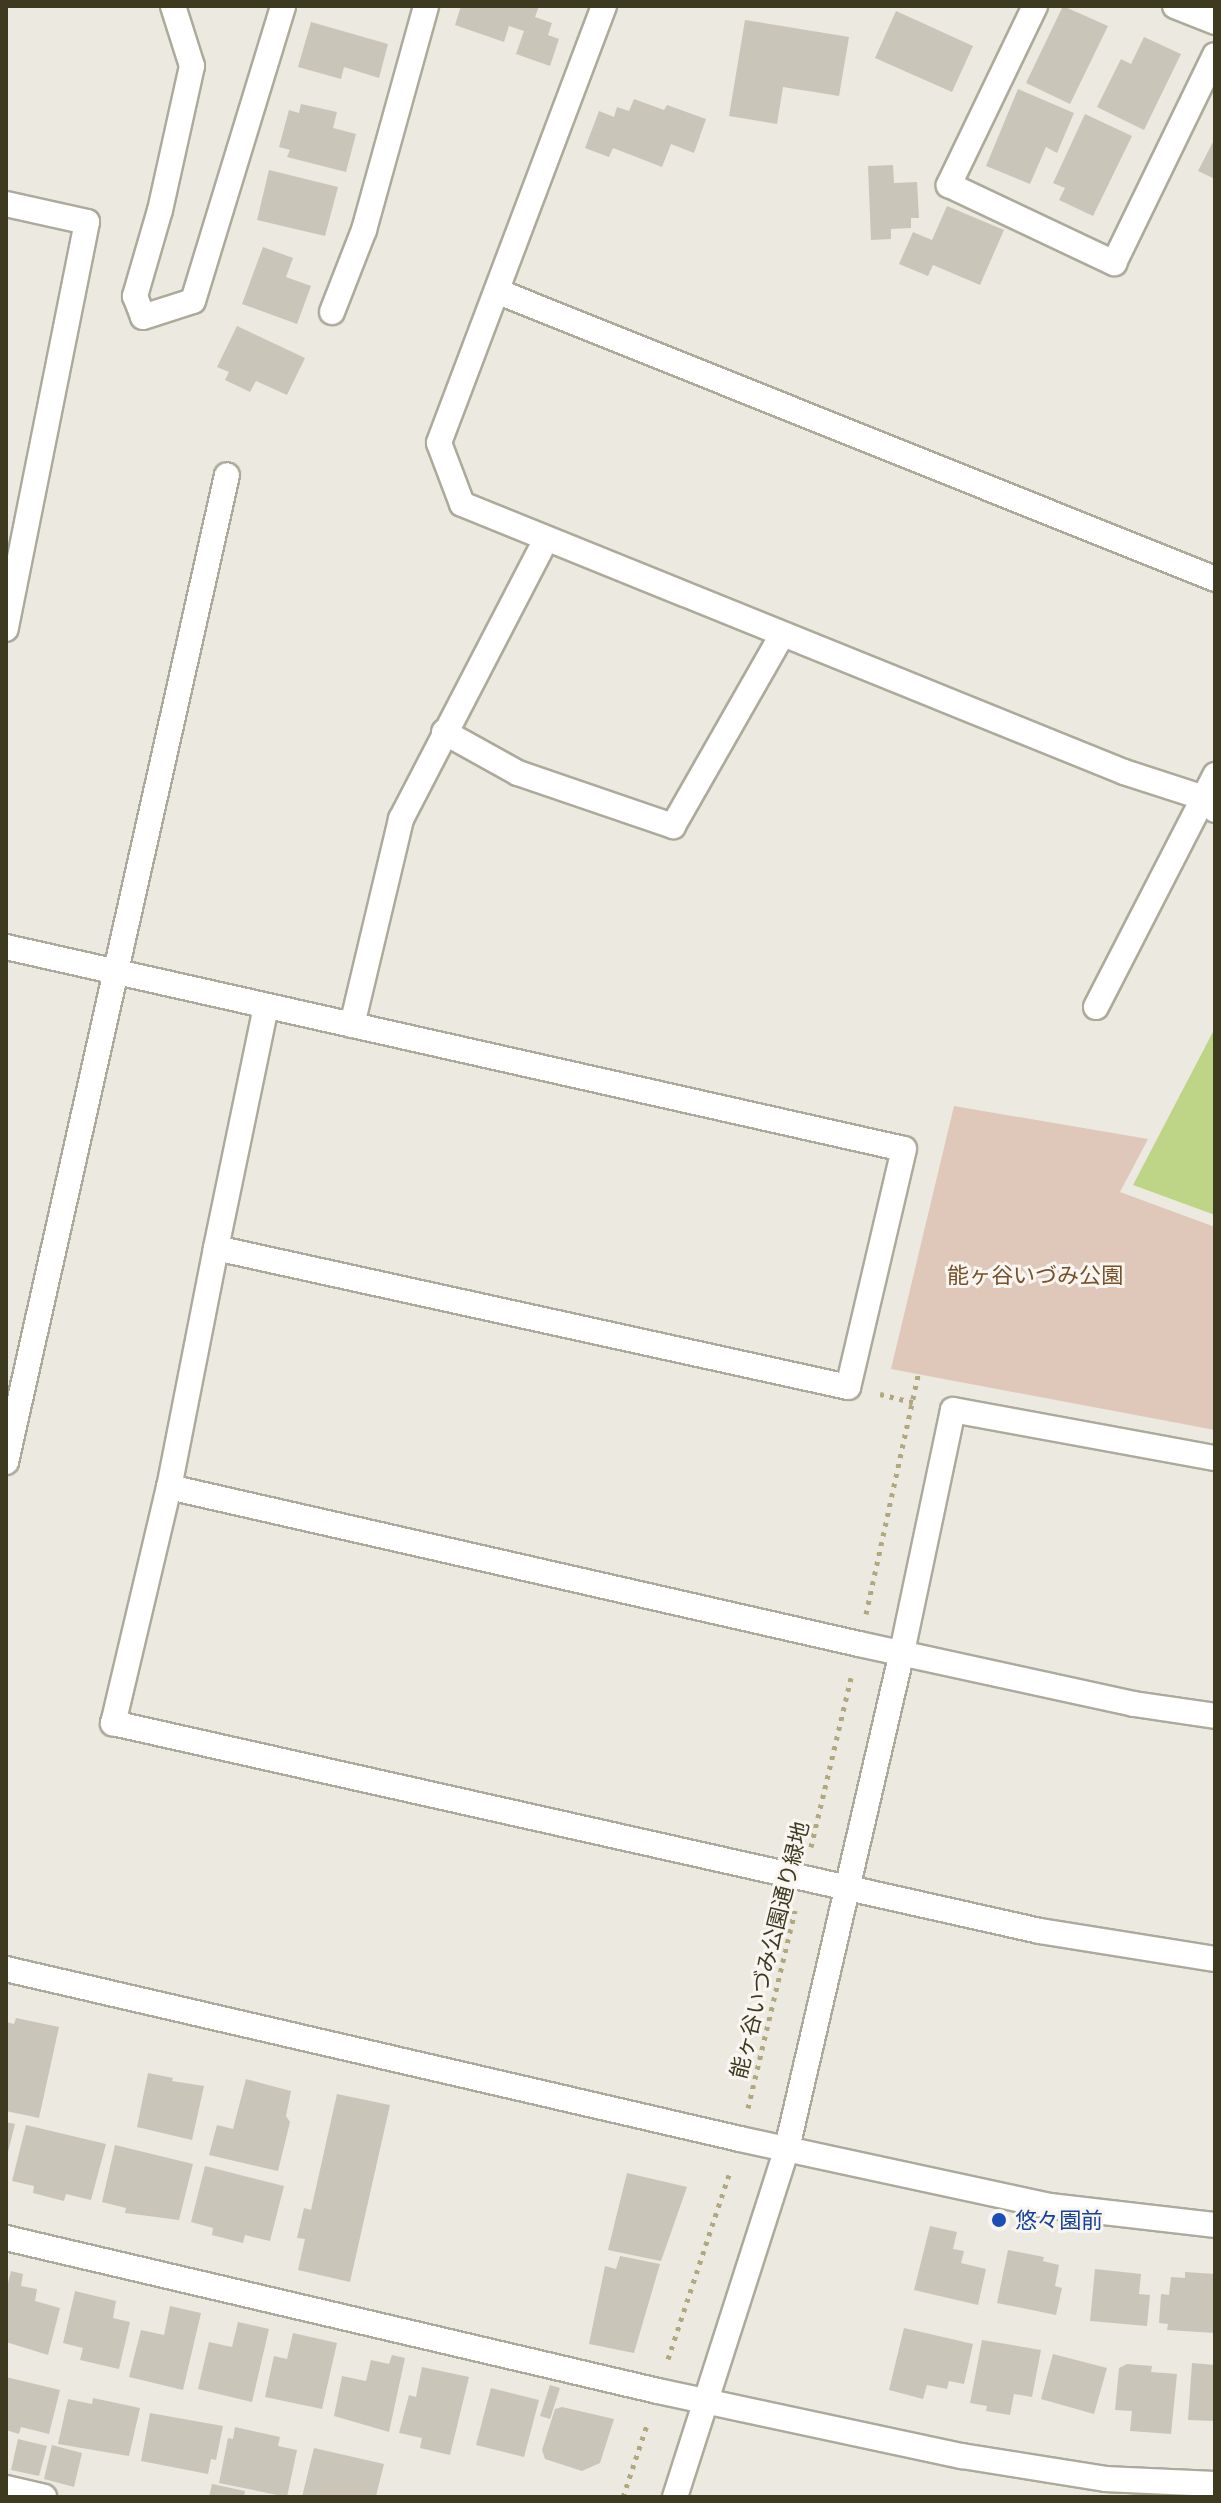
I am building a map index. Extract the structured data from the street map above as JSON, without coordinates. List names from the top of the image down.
{
  "streets": {
    "path": ["能ヶ谷いづみ公園通り緑地"]
  },
  "parks": ["能ヶ谷いづみ公園"],
  "places": ["悠々園前"]
}
